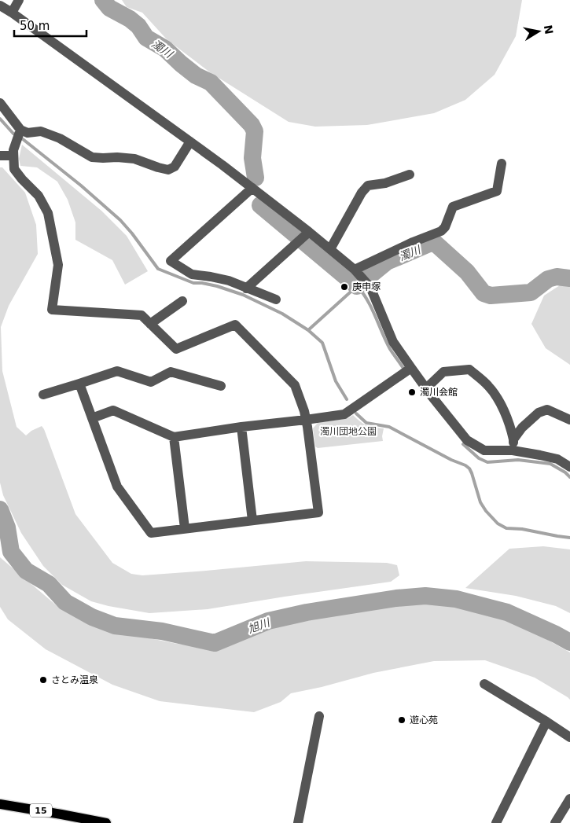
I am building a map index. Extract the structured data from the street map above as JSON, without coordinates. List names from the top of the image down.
{
  "streets": {
    "main road": ["15"]
  },
  "water": ["濁川", "旭川"],
  "parks": ["濁川団地公園"],
  "places": [
    "庚申塚",
    "濁川会館",
    "さとみ温泉",
    "遊心苑"
  ],
  "scale_bar": "50 m",
  "north": "right"
}
